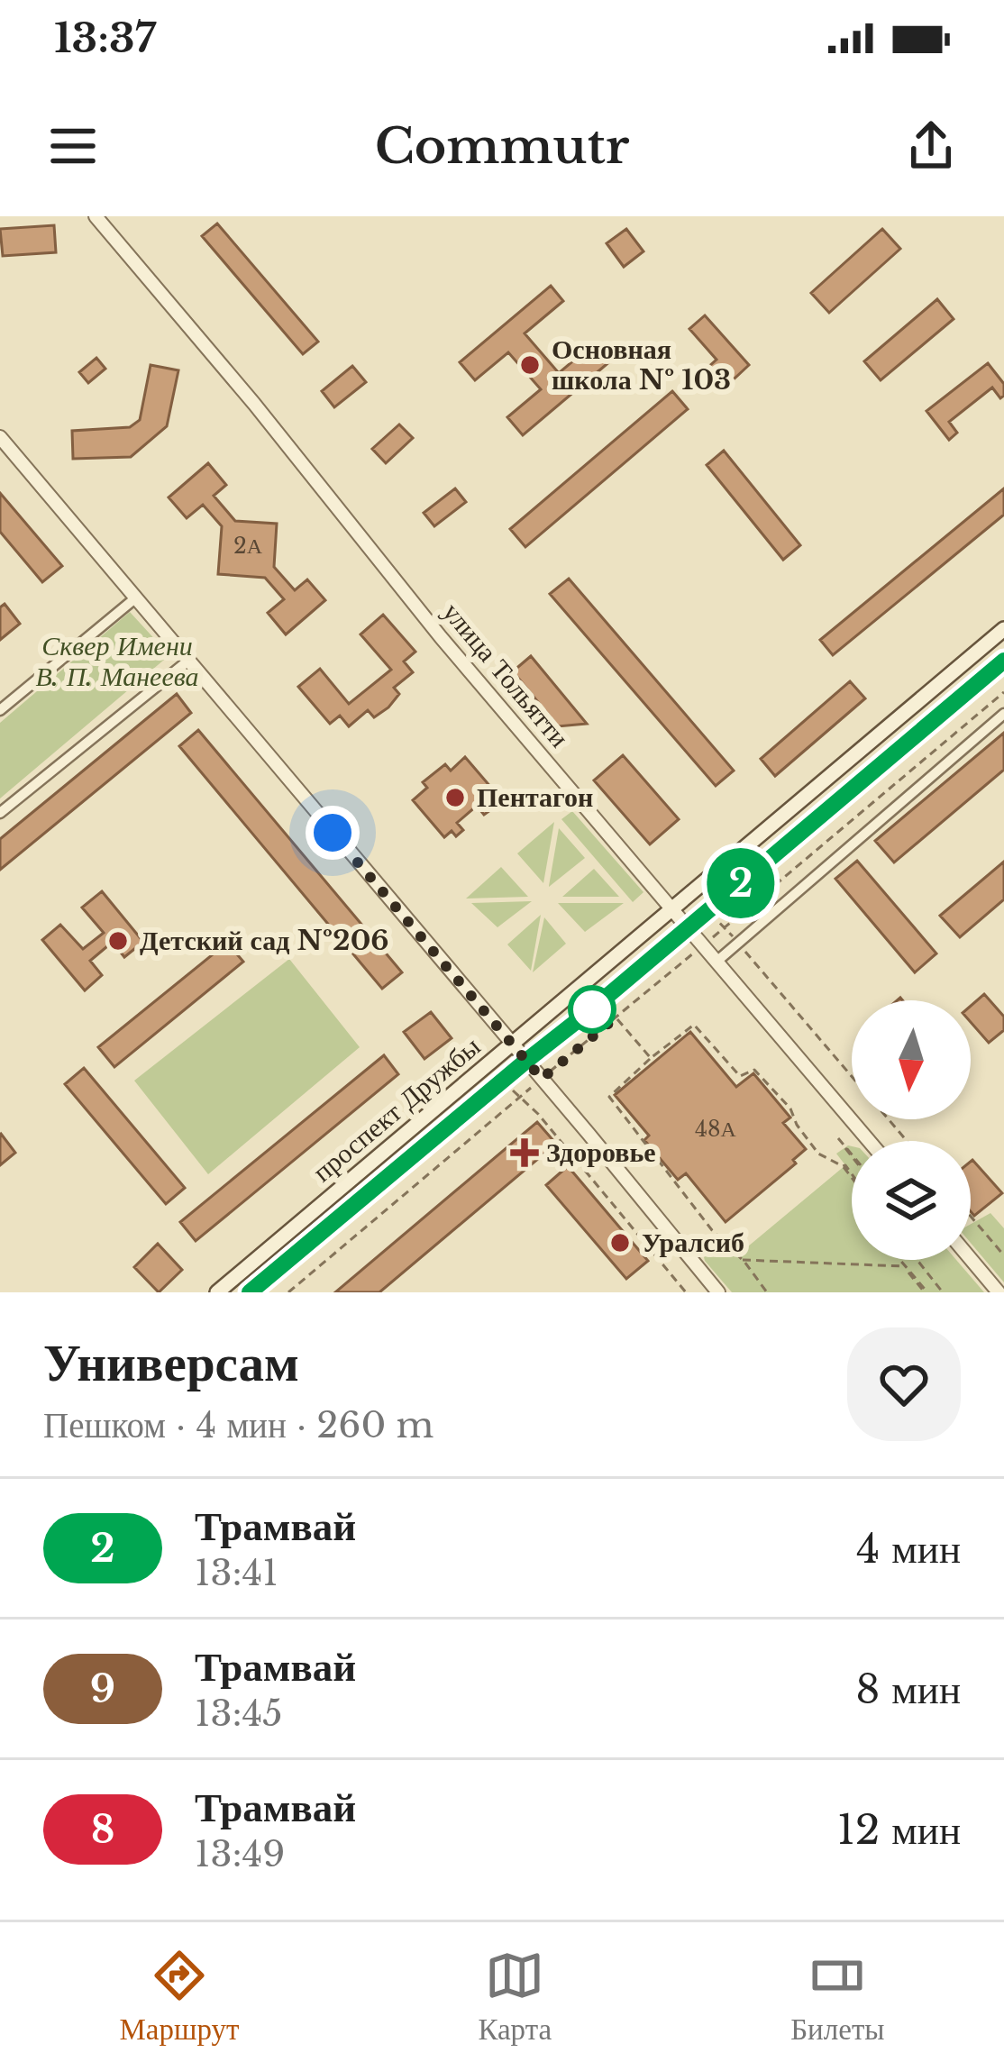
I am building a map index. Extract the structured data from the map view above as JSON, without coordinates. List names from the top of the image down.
{
  "streets": {
    "main road": ["проспект Дружбы"],
    "street": ["улица Тольятти"]
  },
  "crossings": [
    ["улица Тольятти", "проспект Дружбы"]
  ],
  "parks": ["Сквер Имени В. П. Манеева"],
  "places": {
    "other": [
      "Основная школа № 103",
      "Пентагон",
      "Детский сад №206",
      "Уралсиб"
    ],
    "health": ["Здоровье"]
  },
  "lines": ["tram line 2"],
  "house_numbers": ["2А", "48А"],
  "north": "bottom",
  "page": {
    "status": "13:37",
    "header": "Commutr",
    "on_map": "2",
    "heading": ["Универсам", "Пешком · 4 мин · 260 m"],
    "list": [
      {
        "mark": "2",
        "name": "Трамвай",
        "note": "13:41",
        "value": "4 мин"
      },
      {
        "mark": "9",
        "name": "Трамвай",
        "note": "13:45",
        "value": "8 мин"
      },
      {
        "mark": "8",
        "name": "Трамвай",
        "note": "13:49",
        "value": "12 мин"
      }
    ],
    "tabs": ["Маршрут", "Карта", "Билеты"]
  }
}
